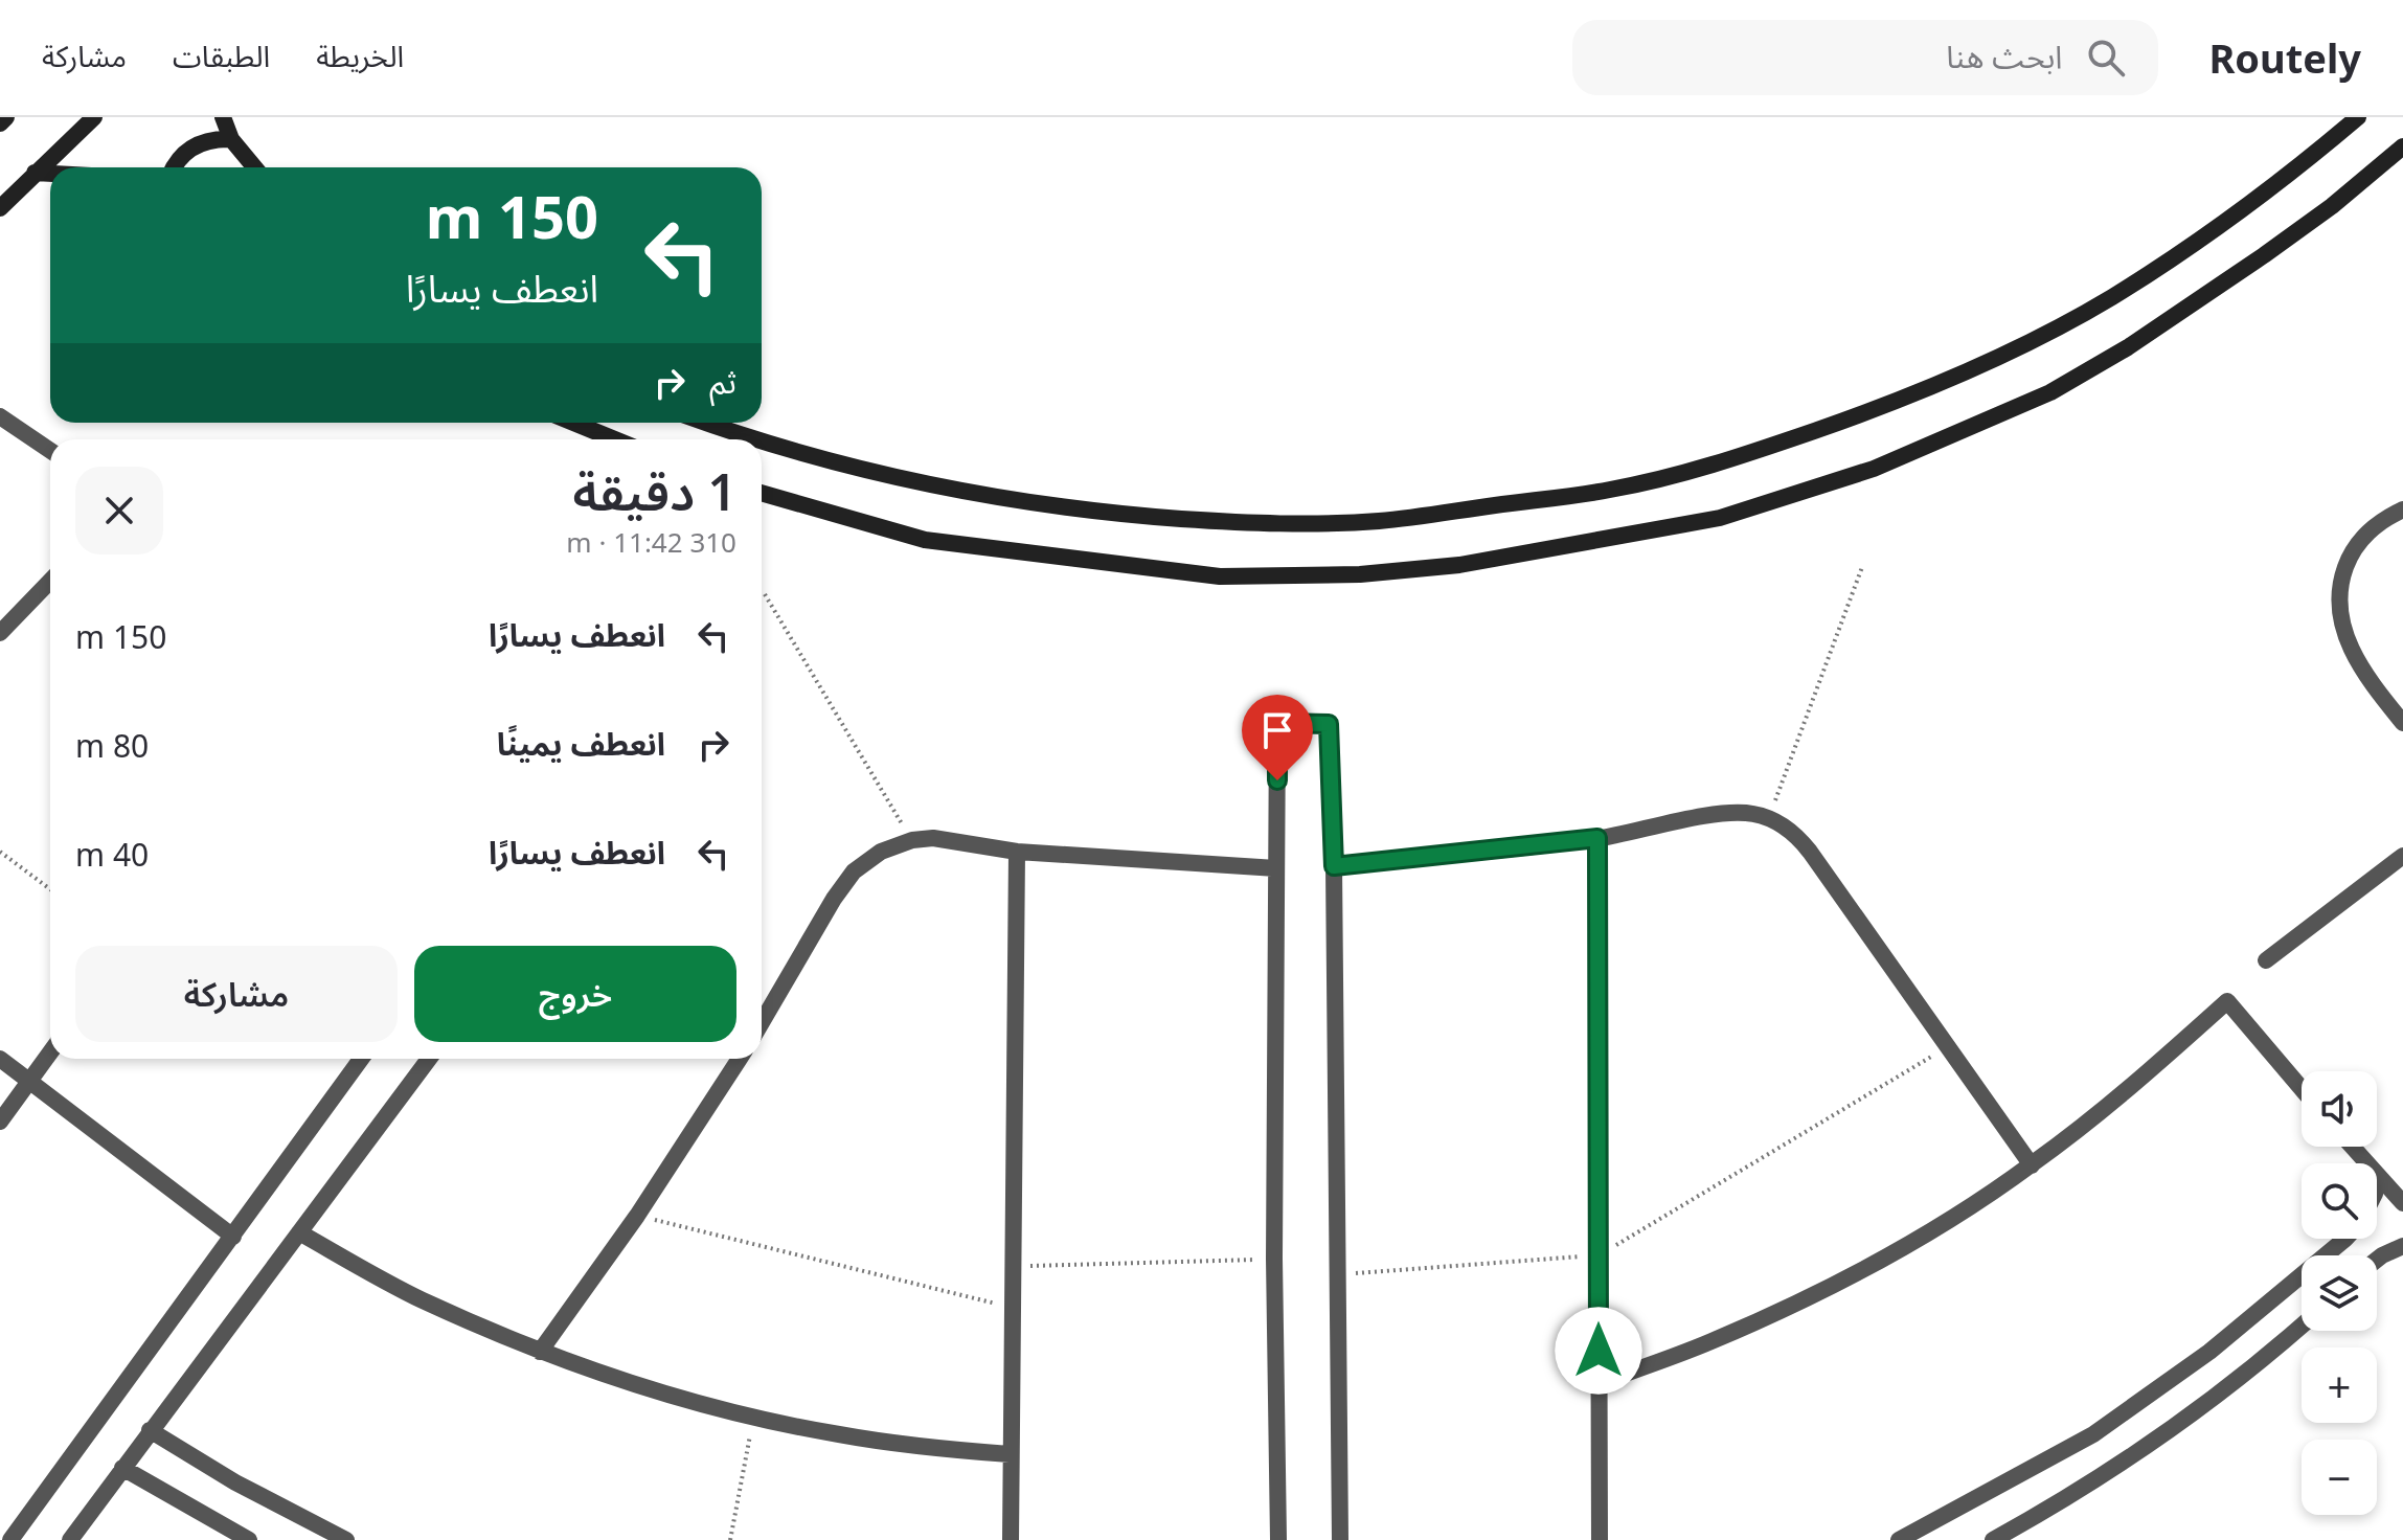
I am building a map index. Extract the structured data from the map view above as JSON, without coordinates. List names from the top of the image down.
{
  "page": {
    "header": "Routely",
    "search": "ابحث هنا",
    "nav": ["الخريطة", "الطبقات", "مشاركة"],
    "turn": ["150 m", "انعطف يسارًا"],
    "then": "ثم",
    "heading": ["1 دقيقة", "310 m · 11:42"],
    "list": [
      {
        "name": "انعطف يسارًا",
        "value": "150 m"
      },
      {
        "name": "انعطف يمينًا",
        "value": "80 m"
      },
      {
        "name": "انعطف يسارًا",
        "value": "40 m"
      }
    ],
    "buttons": ["خروج", "مشاركة"],
    "map_buttons": ["+", "−"]
  }
}
